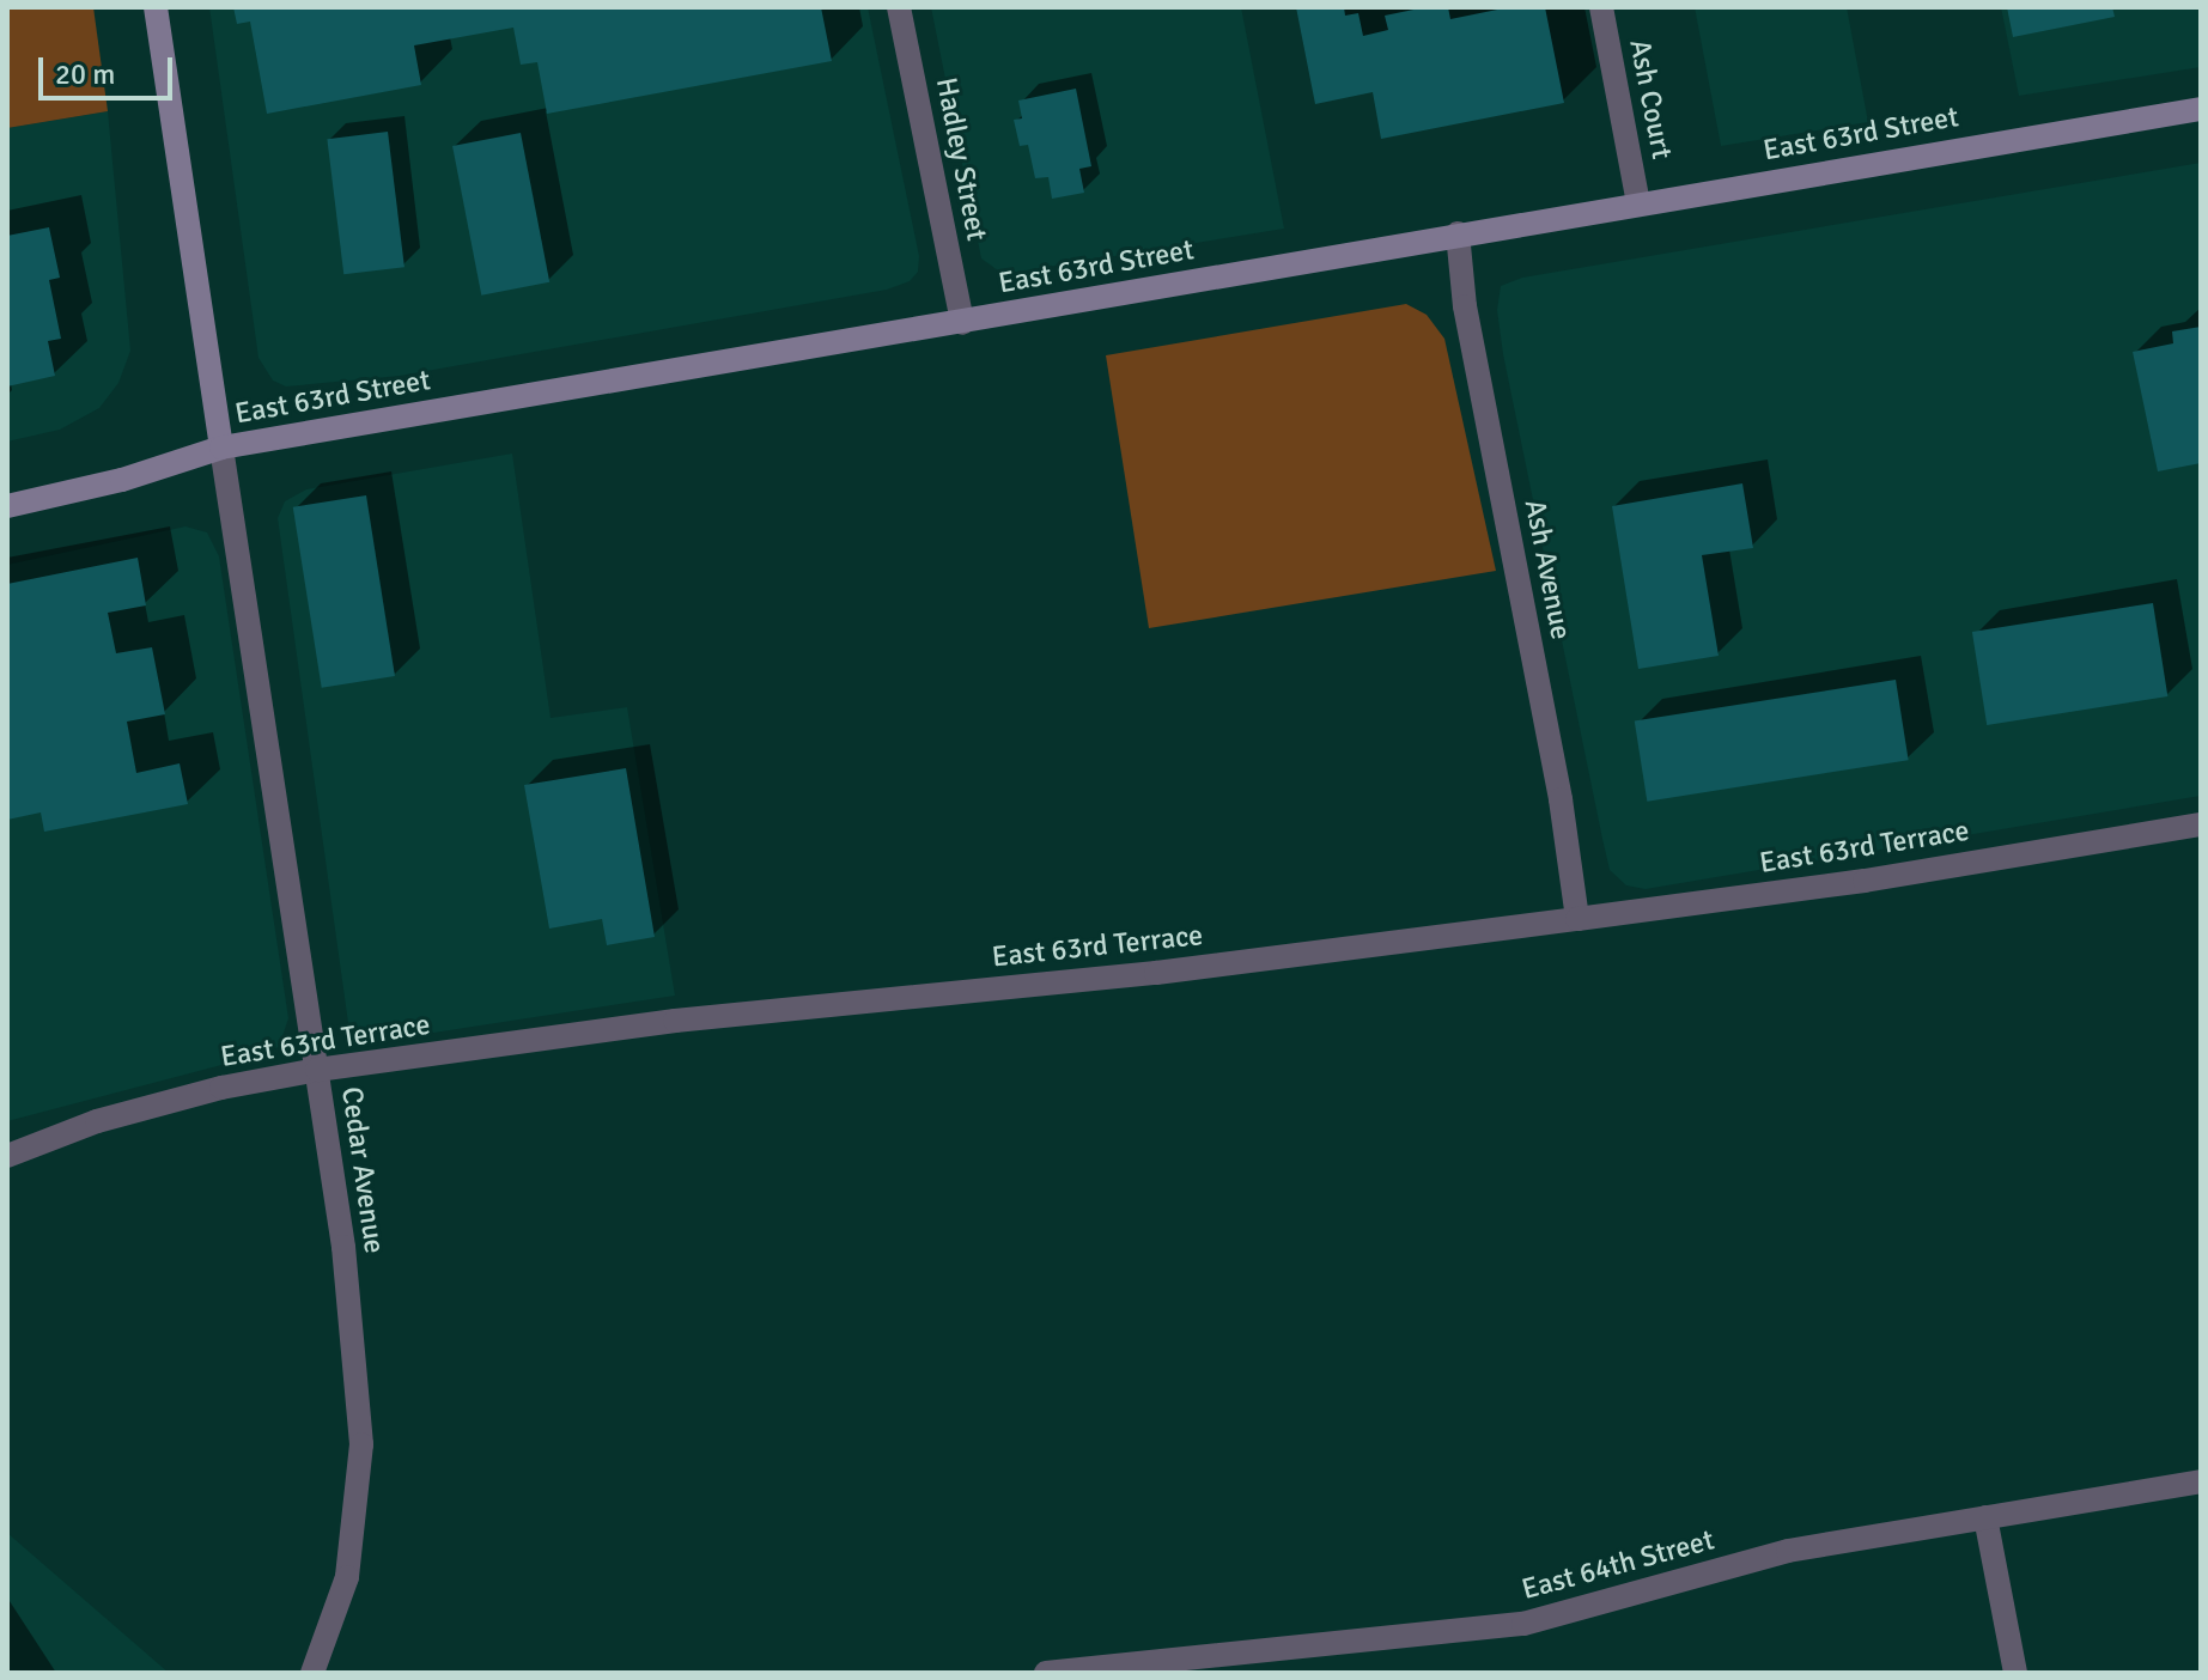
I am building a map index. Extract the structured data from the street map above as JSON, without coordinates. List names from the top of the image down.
{
  "streets": {
    "street": [
      "Ash Court",
      "East 63rd Street",
      "Hadley Street",
      "Ash Avenue",
      "East 63rd Terrace",
      "Cedar Avenue",
      "East 64th Street"
    ]
  },
  "crossings": [
    ["Ash Court", "East 63rd Street"],
    ["East 63rd Street", "Hadley Street"],
    ["East 63rd Street", "Ash Avenue"],
    ["East 63rd Street", "Cedar Avenue"],
    ["Ash Avenue", "East 63rd Terrace"],
    ["East 63rd Terrace", "Cedar Avenue"]
  ],
  "scale_bar": "20 m"
}
